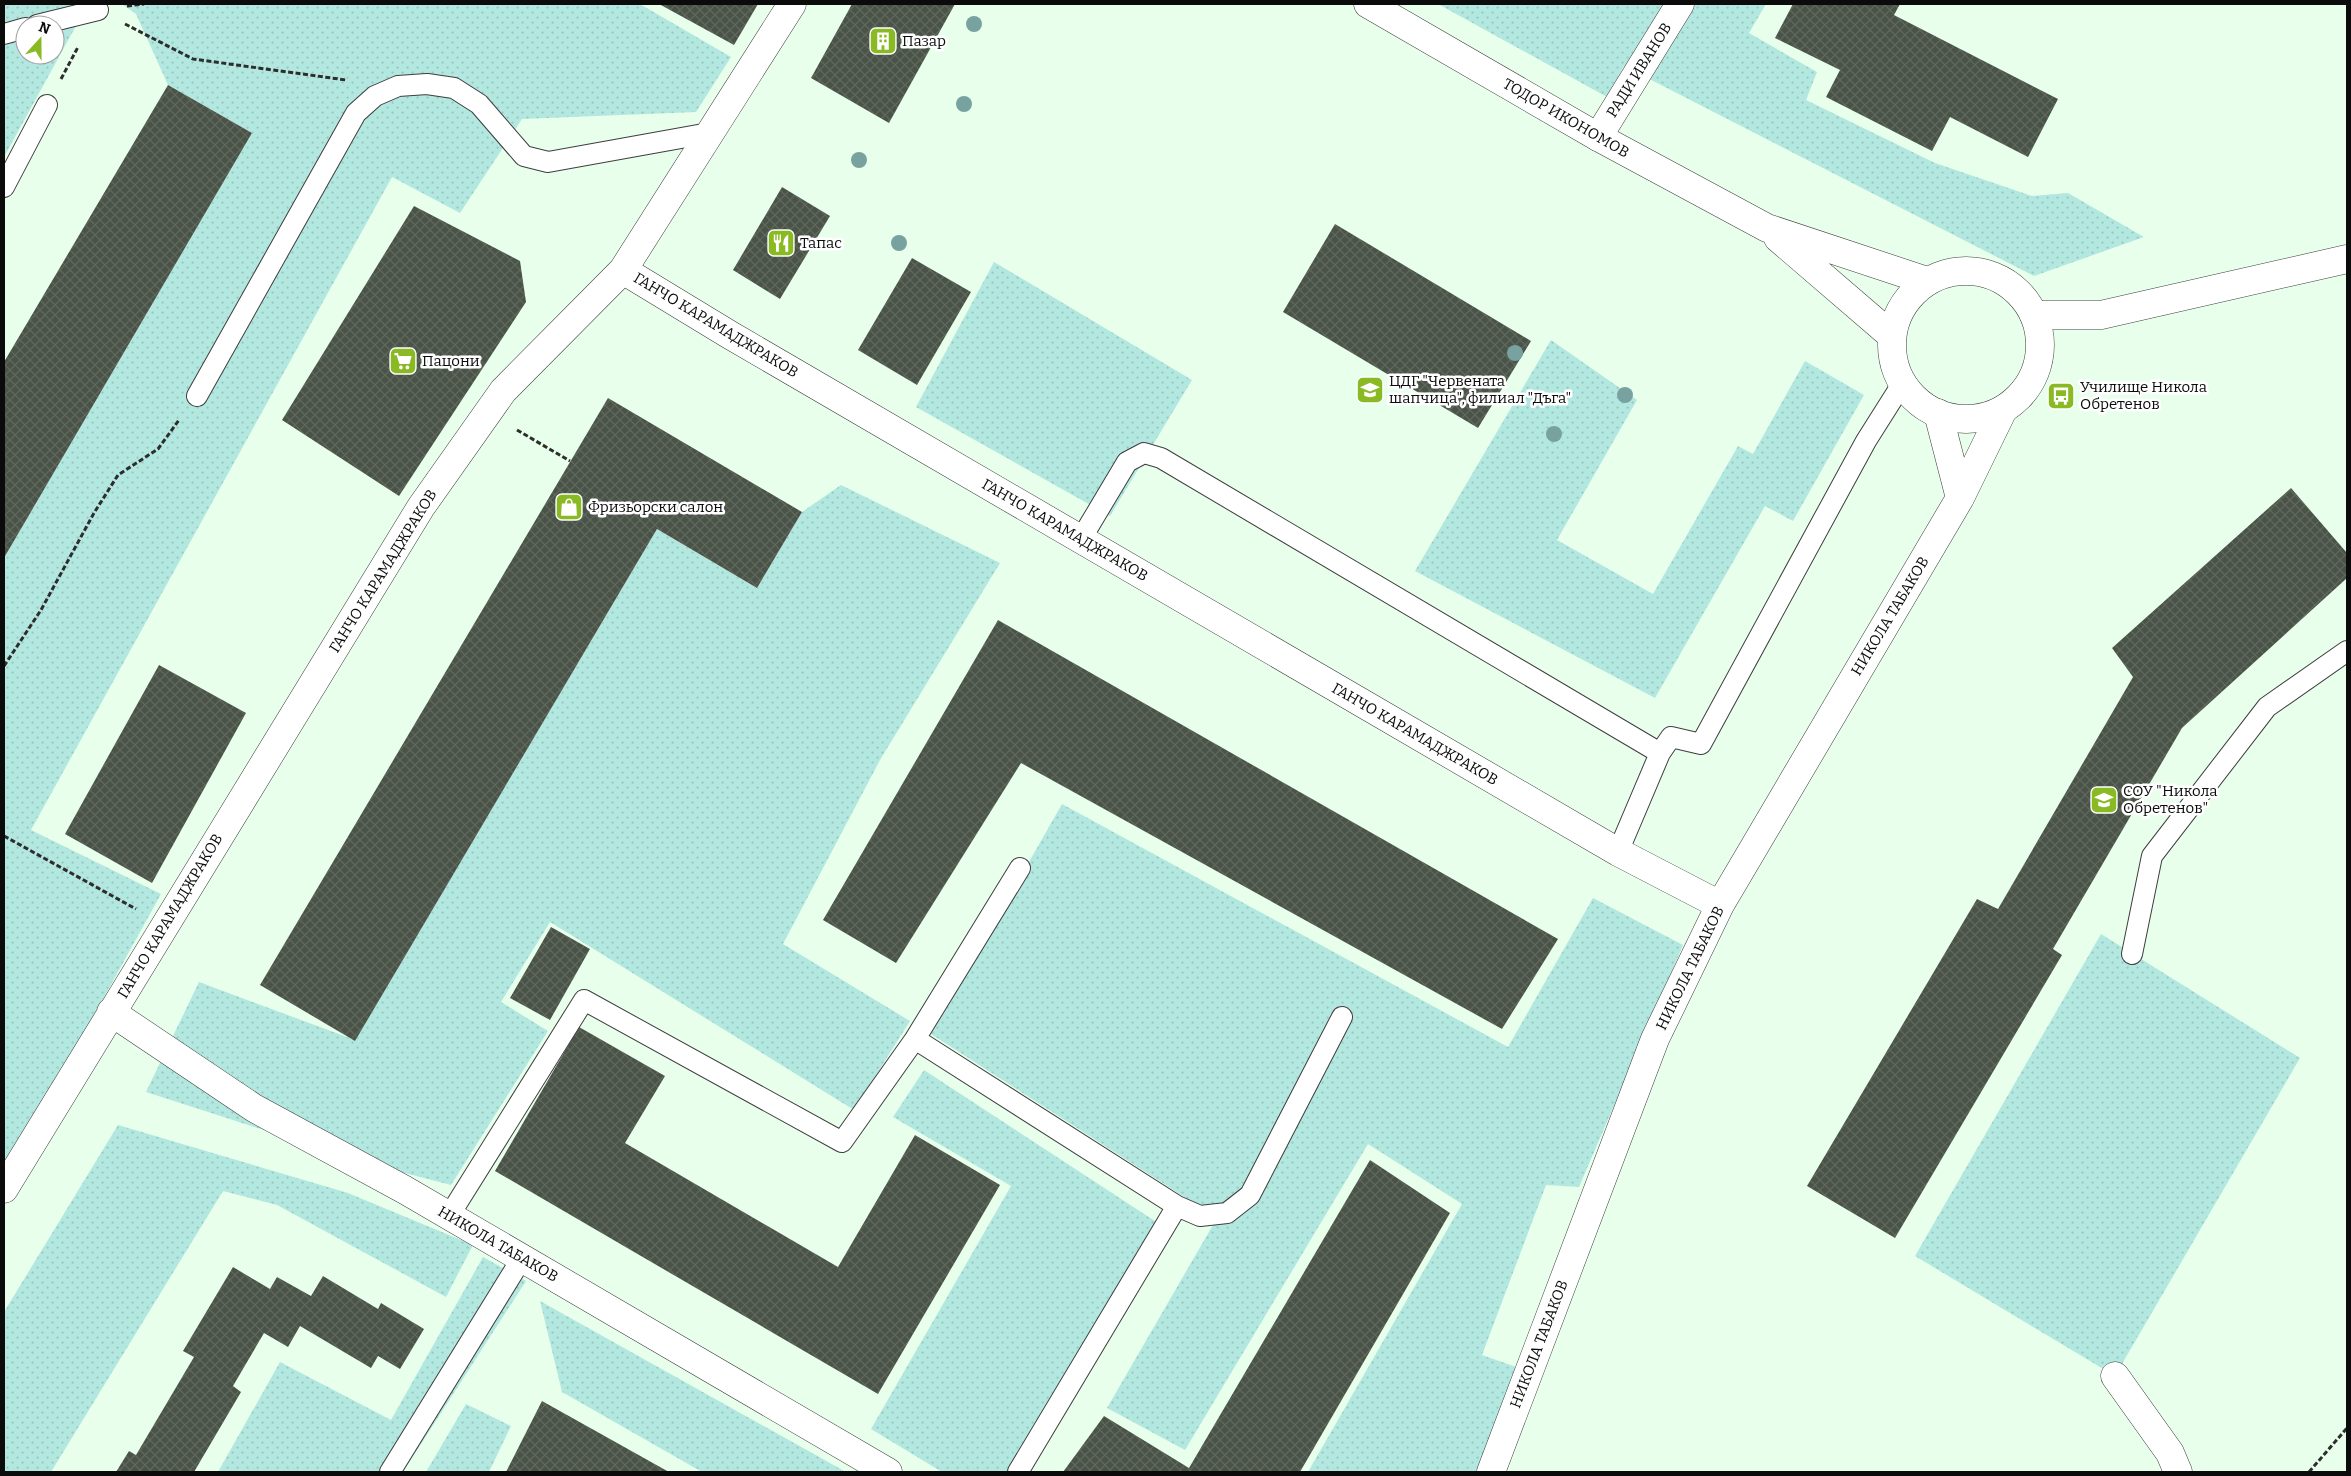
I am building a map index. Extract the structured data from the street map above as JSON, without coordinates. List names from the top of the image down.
{
  "streets": {
    "street": [
      "РАДИ ИВАНОВ",
      "ТОДОР ИКОНОМОВ",
      "ГАНЧО КАРАМАДЖРАКОВ",
      "НИКОЛА ТАБАКОВ"
    ]
  },
  "crossings": [
    ["РАДИ ИВАНОВ", "ТОДОР ИКОНОМОВ"],
    ["ГАНЧО КАРАМАДЖРАКОВ", "НИКОЛА ТАБАКОВ"]
  ],
  "places": {
    "building": ["Пазар"],
    "restaurant": ["Тапас"],
    "supermarket": ["Пацони"],
    "school or university": ["ЦДГ \"Червената шапчица\", филиал \"Дъга\"", "СОУ \"Никола Обретенов\""],
    "bus stop": ["Училище Никола Обретенов"],
    "shop": ["Фризьорски салон"]
  },
  "north": "top"
}
